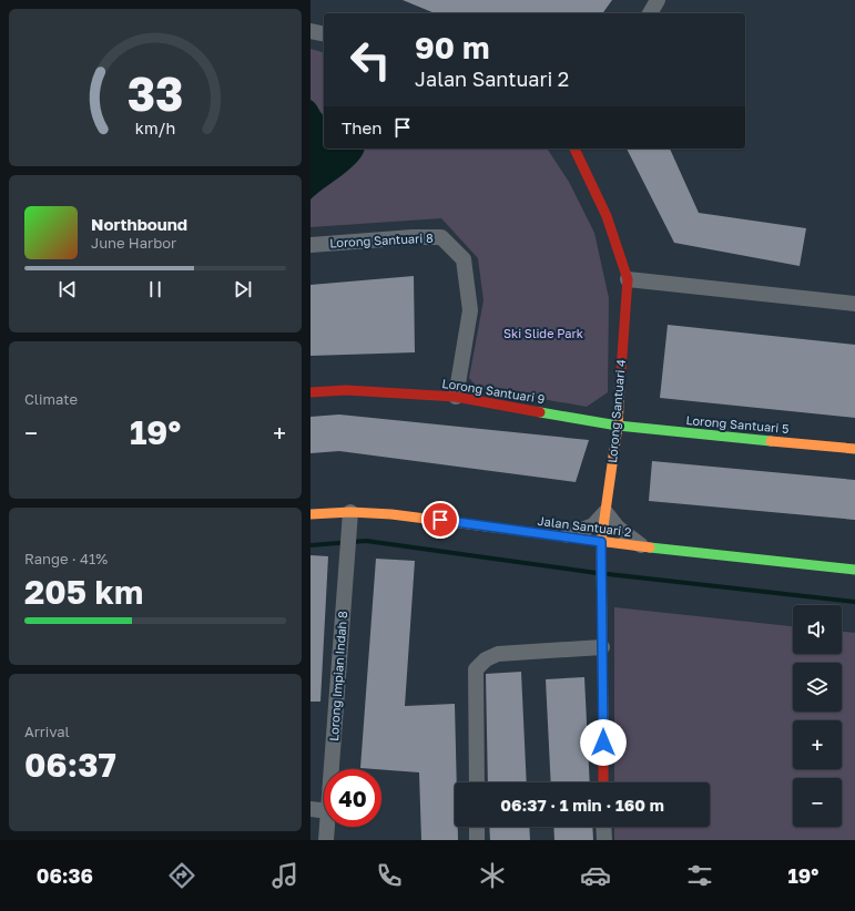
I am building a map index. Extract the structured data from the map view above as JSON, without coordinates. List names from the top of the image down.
{
  "streets": {
    "street": [
      "Lorong Santuari 8",
      "Lorong Santuari 9",
      "Lorong Santuari 4",
      "Lorong Santuari 5",
      "Jalan Santuari 2",
      "Lorong Impian Indah 8"
    ]
  },
  "crossings": [
    ["Lorong Santuari 8", "Lorong Santuari 9"],
    ["Lorong Santuari 9", "Lorong Santuari 4"],
    ["Lorong Santuari 9", "Lorong Santuari 5"],
    ["Lorong Santuari 4", "Lorong Santuari 5"],
    ["Lorong Santuari 4", "Jalan Santuari 2"],
    ["Jalan Santuari 2", "Lorong Impian Indah 8"]
  ],
  "parks": ["Ski Slide Park"],
  "page": {
    "turn": ["90 m", "Jalan Santuari 2"],
    "then": "Then",
    "song": ["Northbound", "June Harbor"],
    "tile": [
      "Climate",
      ["Range · 41%", "205 km"],
      ["Arrival", "06:37"]
    ],
    "heat": ["−", "19°", "+"],
    "map_buttons": ["+", "−"],
    "limit": "40",
    "trip": "06:37 · 1 min · 160 m",
    "tabs": ["06:36", "19°"],
    "gauge": ["33", "km/h"]
  }
}
